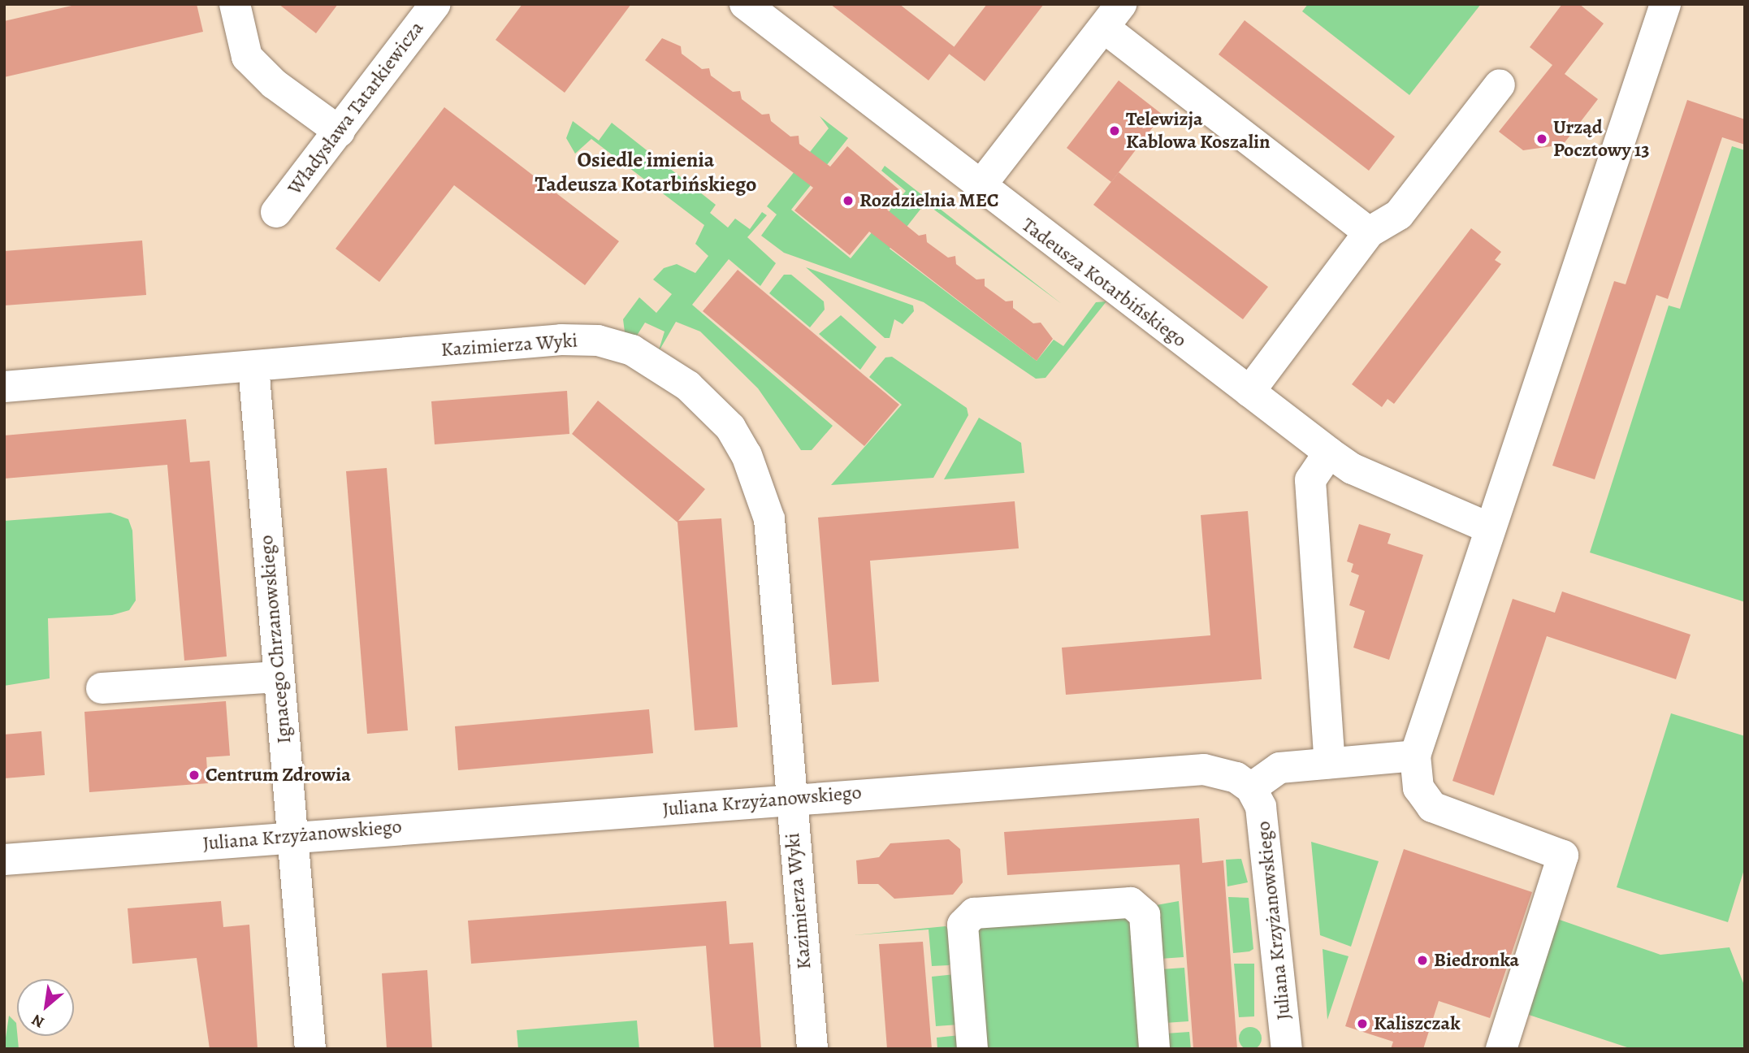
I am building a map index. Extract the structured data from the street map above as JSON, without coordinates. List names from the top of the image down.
{
  "streets": {
    "street": [
      "Władysława Tatarkiewicza",
      "Tadeusza Kotarbińskiego",
      "Kazimierza Wyki",
      "Ignacego Chrzanowskiego",
      "Juliana Krzyżanowskiego"
    ]
  },
  "crossings": [
    ["Kazimierza Wyki", "Ignacego Chrzanowskiego"],
    ["Kazimierza Wyki", "Juliana Krzyżanowskiego"],
    ["Ignacego Chrzanowskiego", "Juliana Krzyżanowskiego"]
  ],
  "districts": ["Osiedle imienia Tadeusza Kotarbińskiego"],
  "places": [
    "Telewizja Kablowa Koszalin",
    "Urząd Pocztowy 13",
    "Rozdzielnia MEC",
    "Centrum Zdrowia",
    "Biedronka",
    "Kaliszczak"
  ],
  "north": "bottom left"
}
